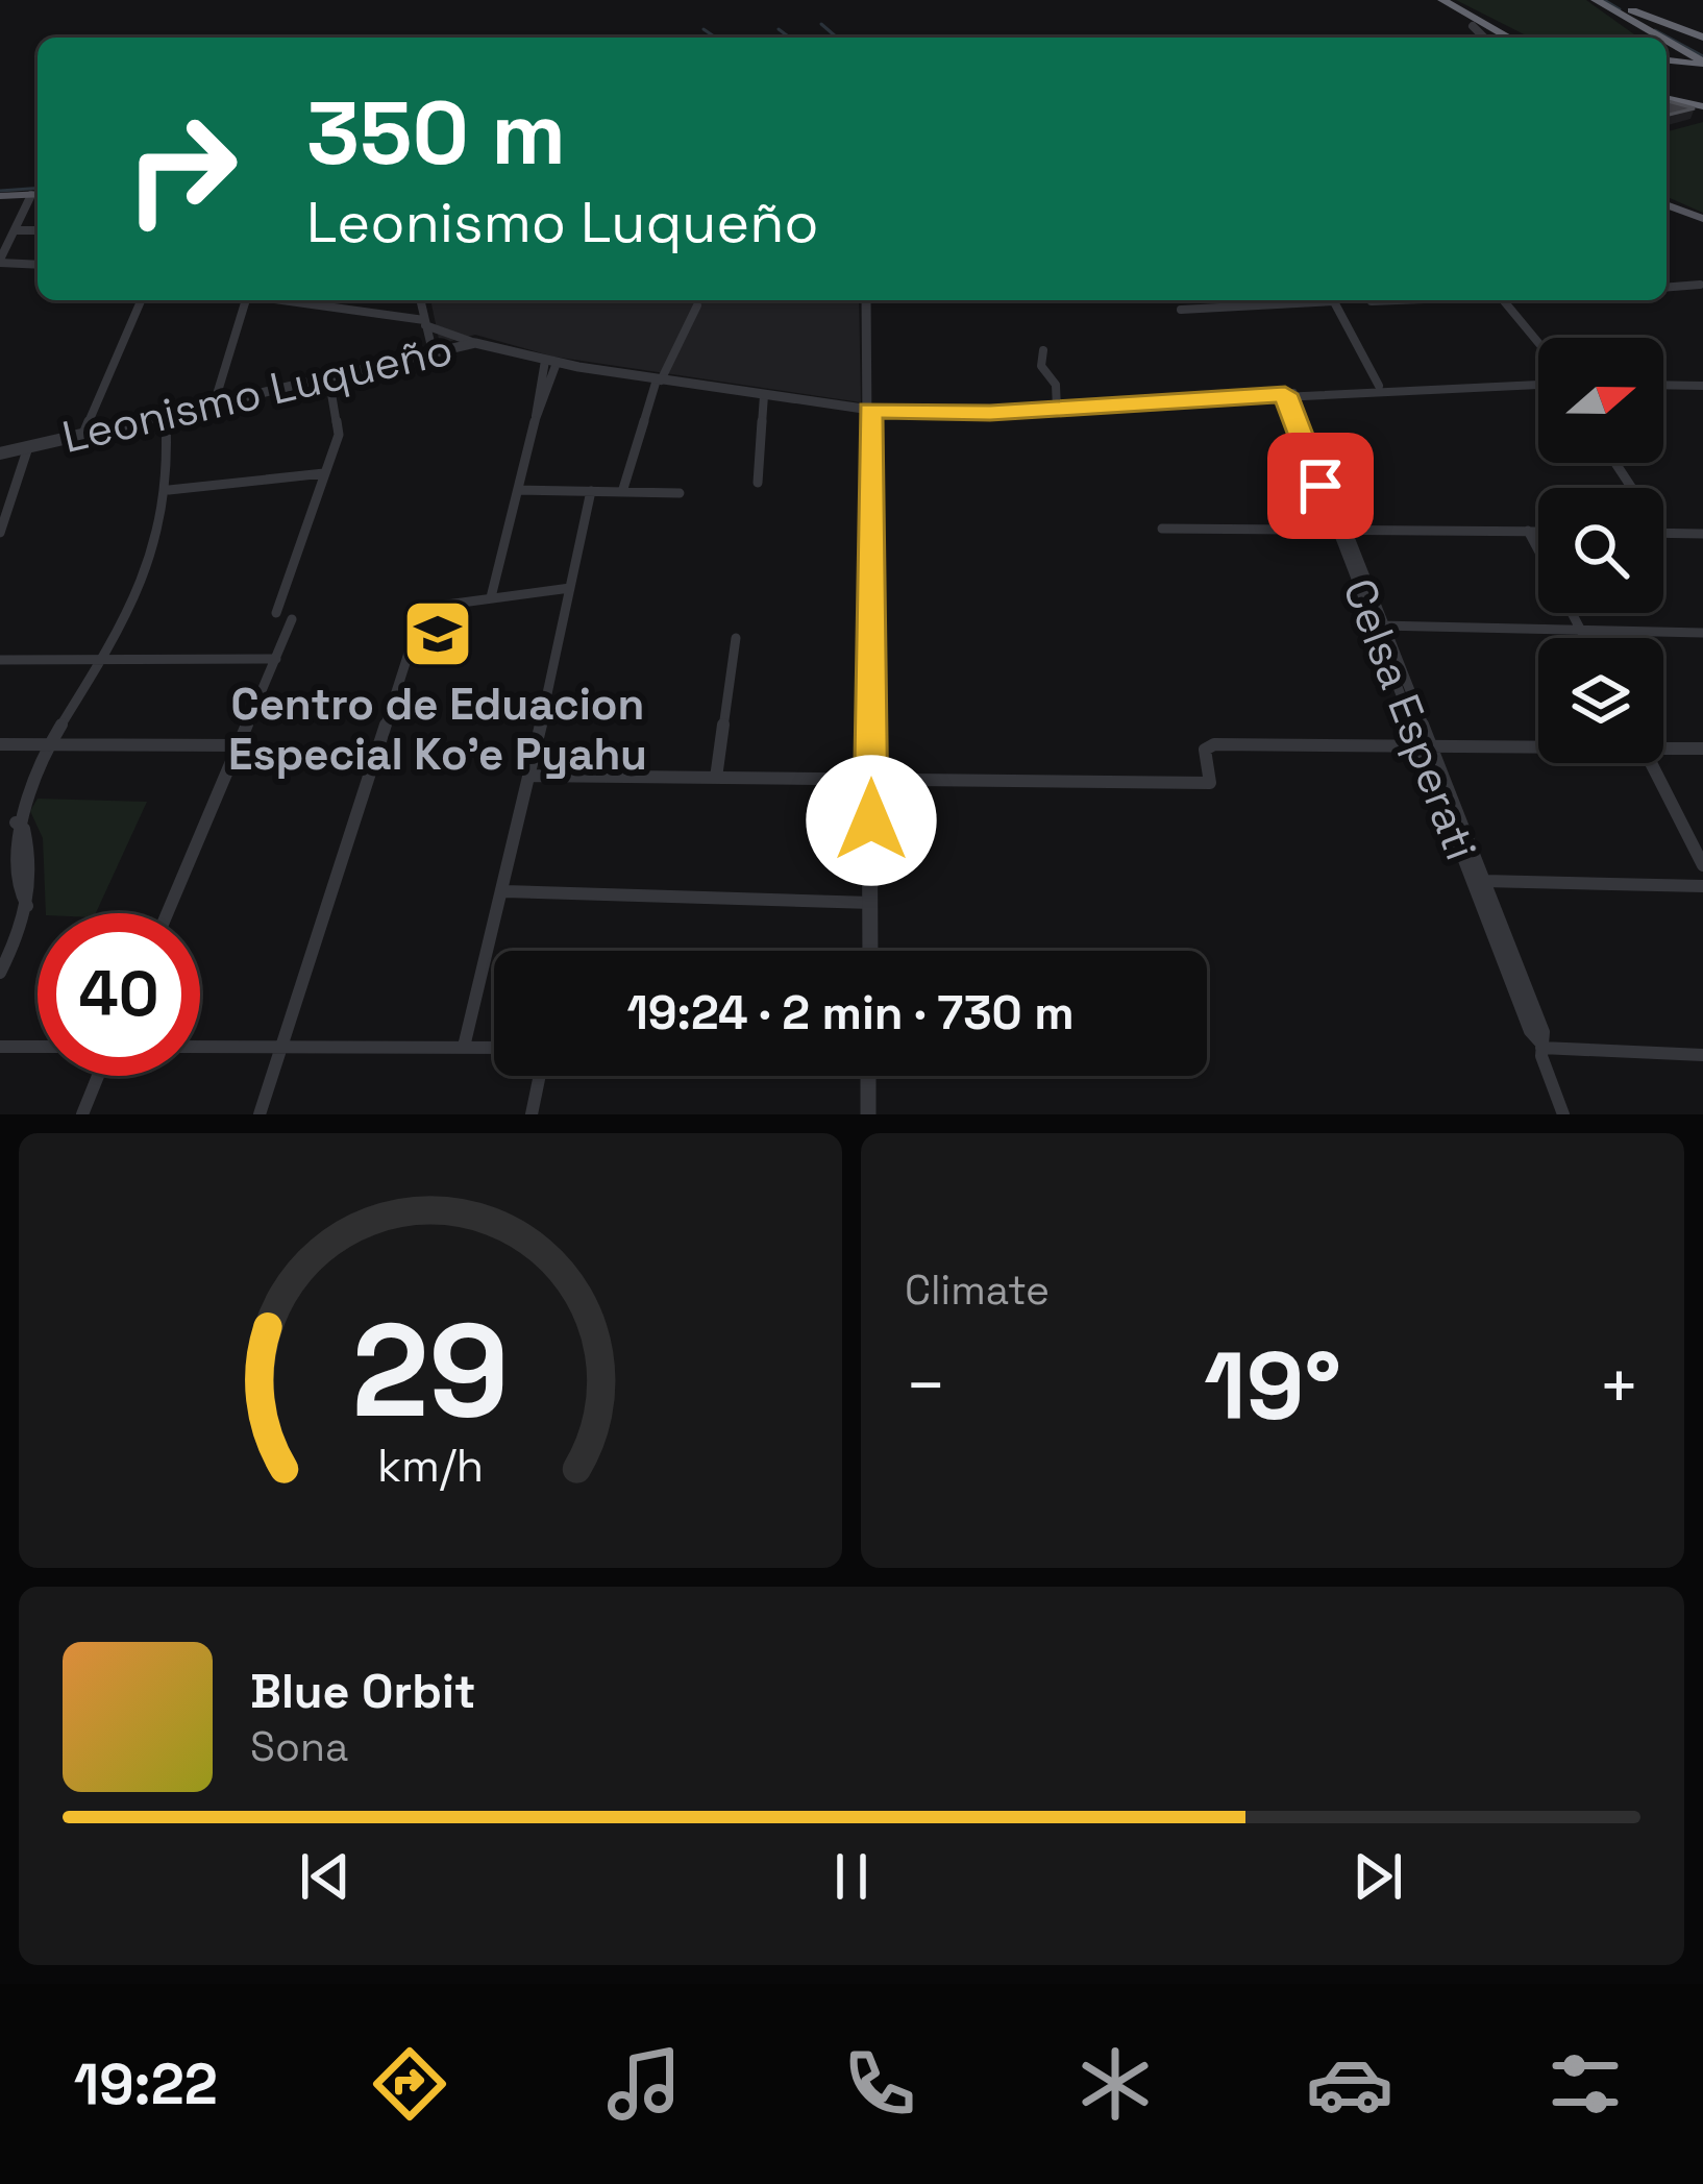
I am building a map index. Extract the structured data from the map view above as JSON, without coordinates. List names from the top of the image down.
{
  "streets": {
    "street": ["Leonismo Luqueño", "Celsa Esperati"]
  },
  "crossings": [
    ["Leonismo Luqueño", "Celsa Esperati"]
  ],
  "places": {
    "school or university": ["Centro de Eduacion Especial Ko'e Pyahu"]
  },
  "north": "right",
  "page": {
    "turn": ["350 m", "Leonismo Luqueño"],
    "limit": "40",
    "trip": "19:24 · 2 min · 730 m",
    "tile": "Climate",
    "heat": ["−", "19°", "+"],
    "song": ["Blue Orbit", "Sona"],
    "tabs": "19:22",
    "gauge": ["29", "km/h"]
  }
}
